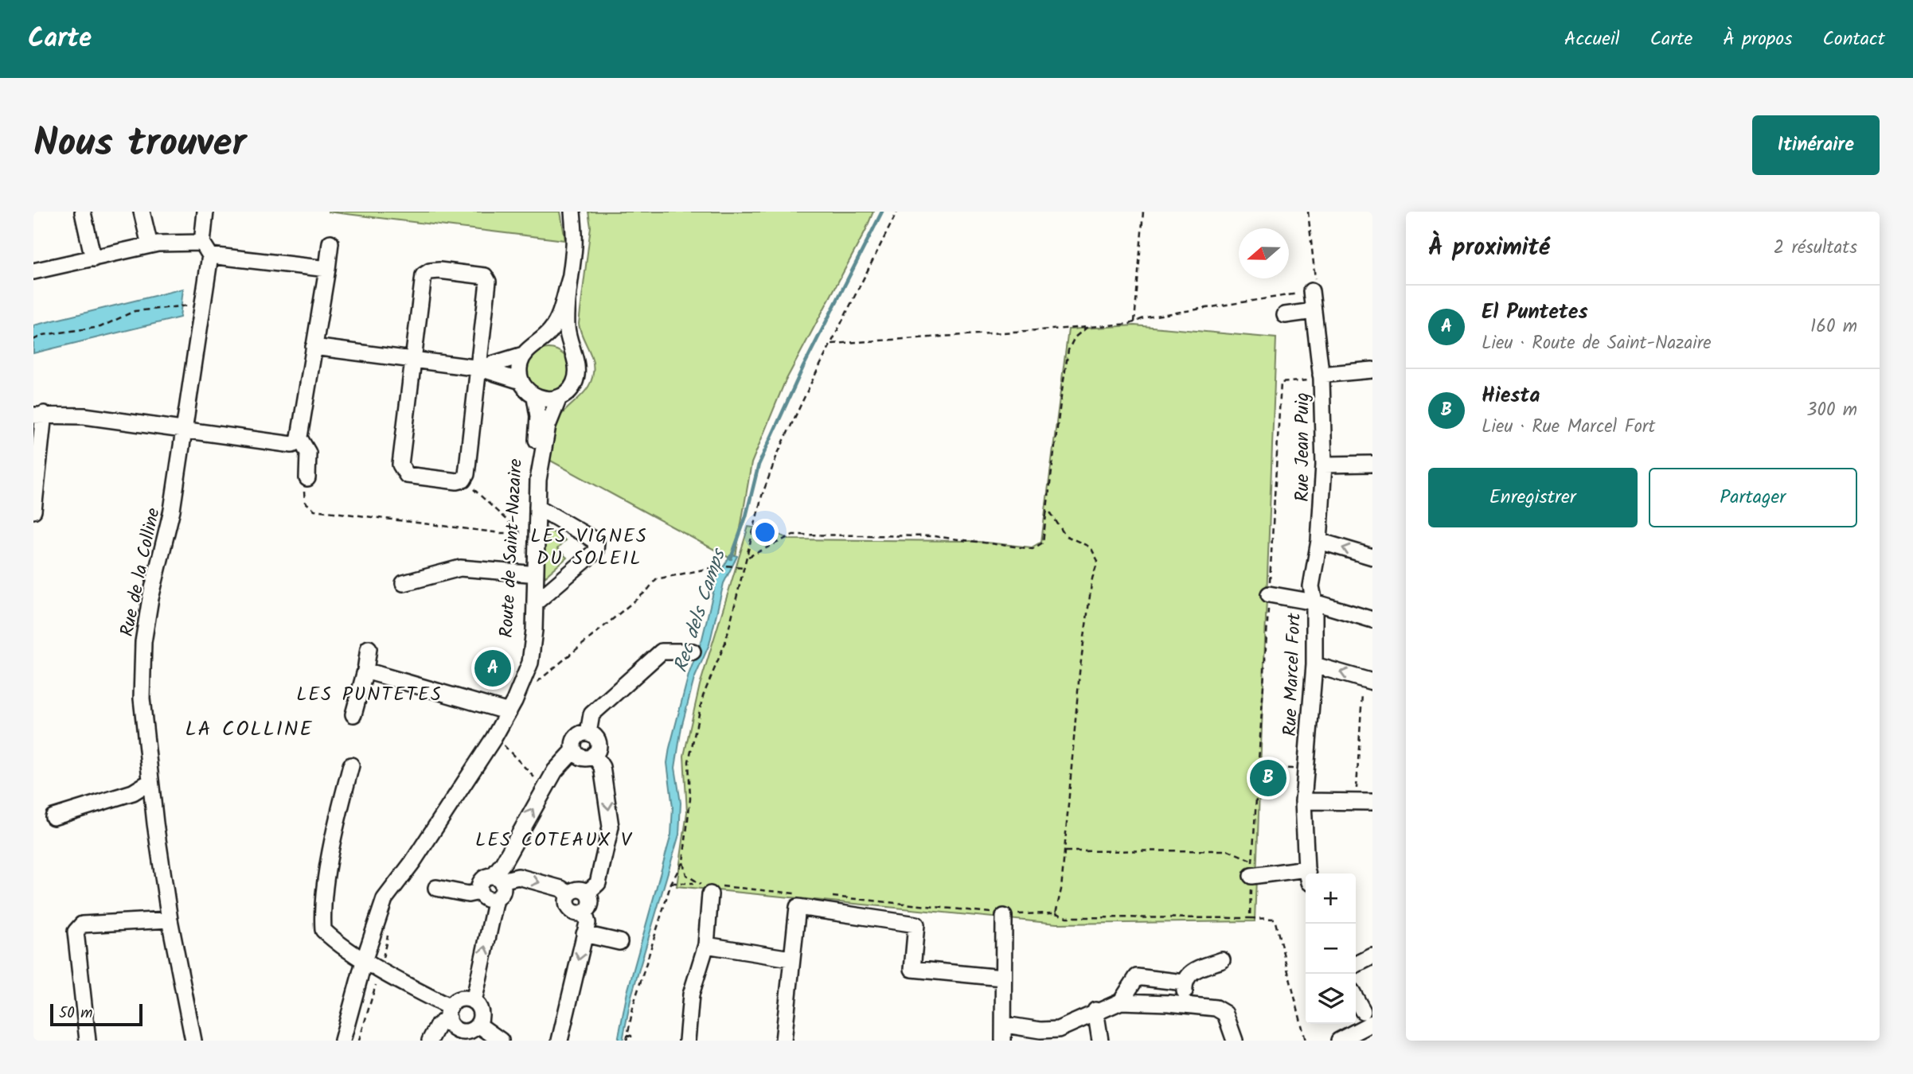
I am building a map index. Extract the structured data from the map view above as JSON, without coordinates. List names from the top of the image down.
{
  "streets": {
    "street": [
      "Rue Jean Puig",
      "Route de Saint-Nazaire",
      "Rue de la Colline",
      "Rue Marcel Fort"
    ]
  },
  "crossings": [
    ["Rue Jean Puig", "Rue Marcel Fort"]
  ],
  "districts": [
    "LES VIGNES DU SOLEIL",
    "LES PUNTETES",
    "LA COLLINE",
    "LES COTEAUX V"
  ],
  "water": ["Rec dels Camps"],
  "scale_bar": "50 m",
  "north": "left",
  "page": {
    "header": "Carte",
    "nav": [
      "Accueil",
      "Carte",
      "À propos",
      "Contact"
    ],
    "title": "Nous trouver",
    "buttons": [
      "Itinéraire",
      ["Enregistrer", "Partager"]
    ],
    "heading": ["À proximité", "2 résultats"],
    "list": [
      {
        "mark": "A",
        "name": "El Puntetes",
        "note": "Lieu · Route de Saint-Nazaire",
        "value": "160 m"
      },
      {
        "mark": "B",
        "name": "Hiesta",
        "note": "Lieu · Rue Marcel Fort",
        "value": "300 m"
      }
    ],
    "pins": ["A", "B"],
    "map_buttons": ["+", "−"],
    "scale": "50 m"
  }
}
